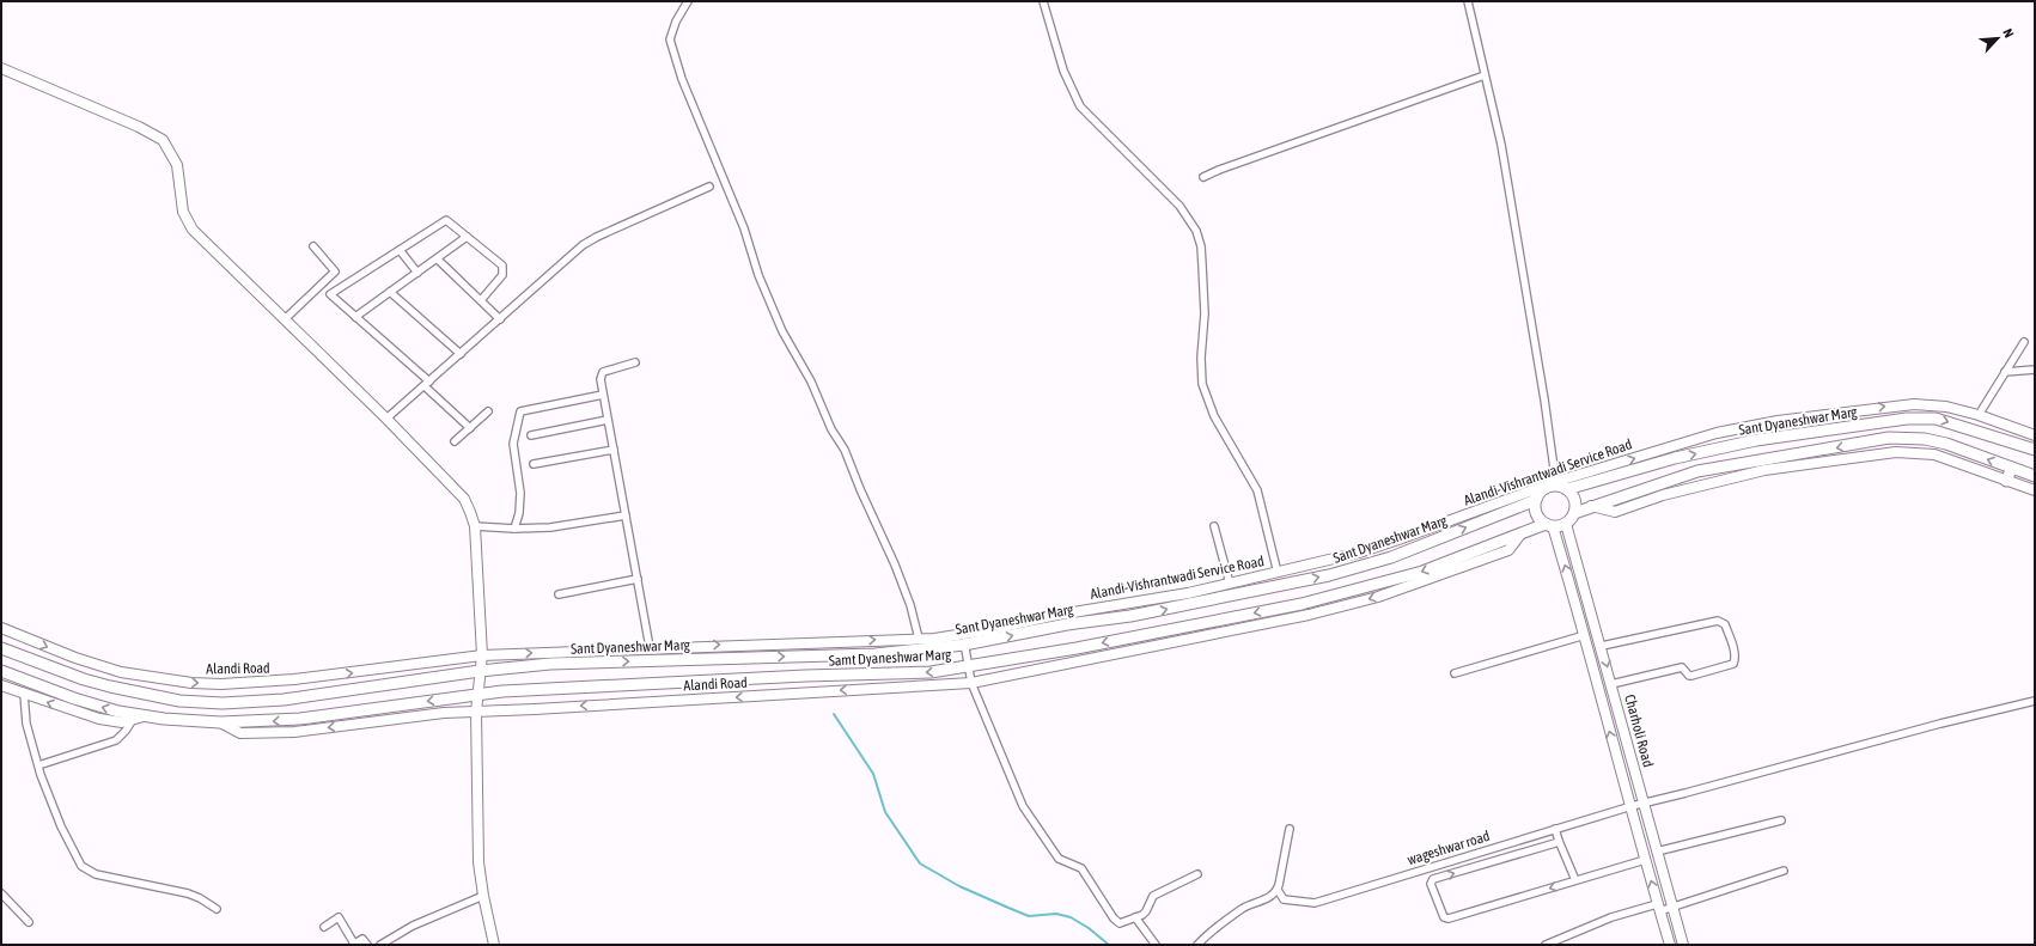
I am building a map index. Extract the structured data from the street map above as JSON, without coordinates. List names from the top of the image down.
{
  "streets": {
    "main road": ["Sant Dyaneshwar Marg", "Samt Dyaneshwar Marg"],
    "street": [
      "Alandi-Vishrantwadi Service Road",
      "Alandi Road",
      "Charholi Road",
      "wageshwar road"
    ]
  },
  "crossings": [
    ["Sant Dyaneshwar Marg", "Alandi-Vishrantwadi Service Road"],
    ["Alandi-Vishrantwadi Service Road", "Alandi Road"],
    ["Charholi Road", "wageshwar road"]
  ],
  "one_way": ["Samt Dyaneshwar Marg"],
  "north": "top right"
}
